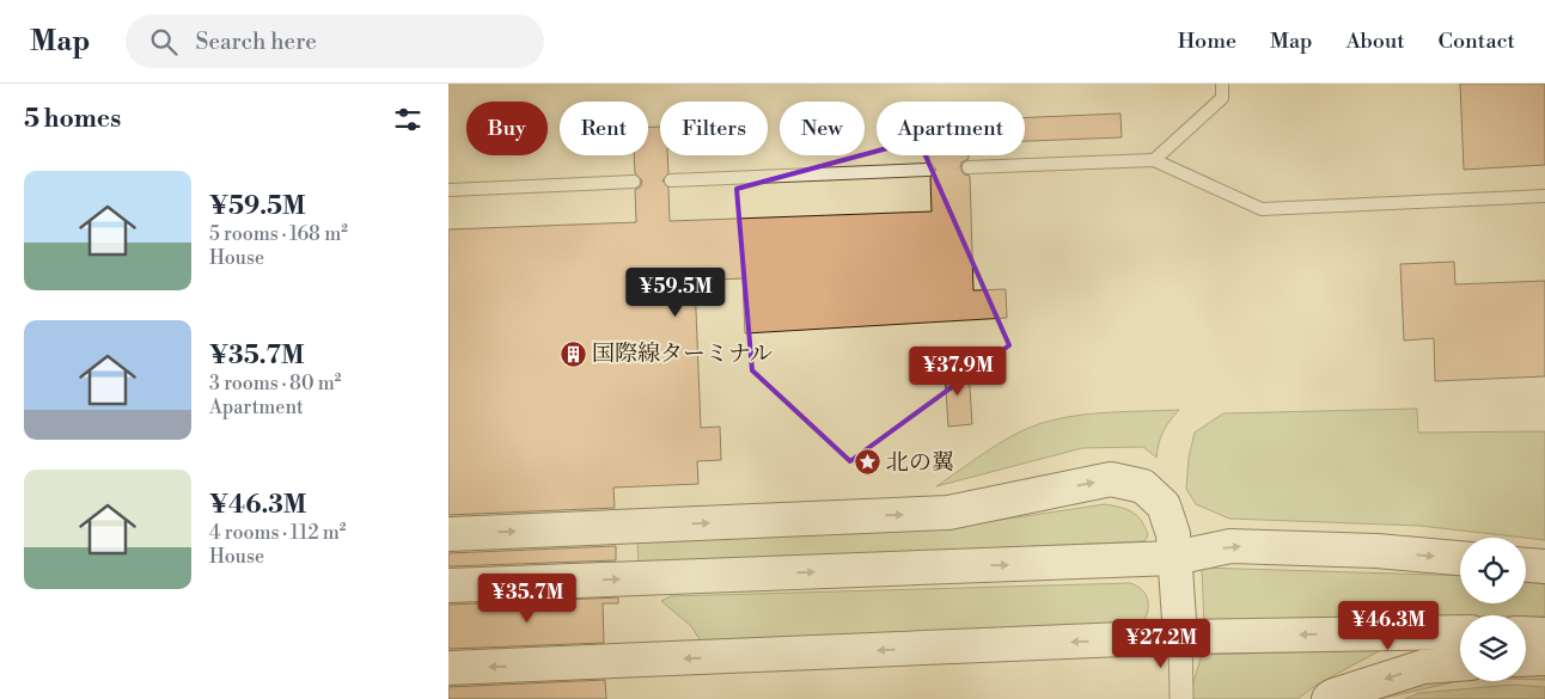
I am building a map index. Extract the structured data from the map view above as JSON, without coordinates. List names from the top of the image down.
{
  "places": {
    "building": ["国際線ターミナル"],
    "place": ["北の翼"]
  },
  "page": {
    "header": "Map",
    "search": "Search here",
    "nav": [
      "Home",
      "Map",
      "About",
      "Contact"
    ],
    "heading": "5 homes",
    "chip": [
      "Buy",
      "Rent",
      "Filters",
      "New",
      "Apartment"
    ],
    "list": [
      {
        "name": "¥59.5M",
        "note": "5 rooms · 168 m² · House"
      },
      {
        "name": "¥35.7M",
        "note": "3 rooms · 80 m² · Apartment"
      },
      {
        "name": "¥46.3M",
        "note": "4 rooms · 112 m² · House"
      }
    ],
    "price": [
      "¥59.5M",
      "¥37.9M",
      "¥35.7M",
      "¥46.3M",
      "¥27.2M"
    ]
  }
}
